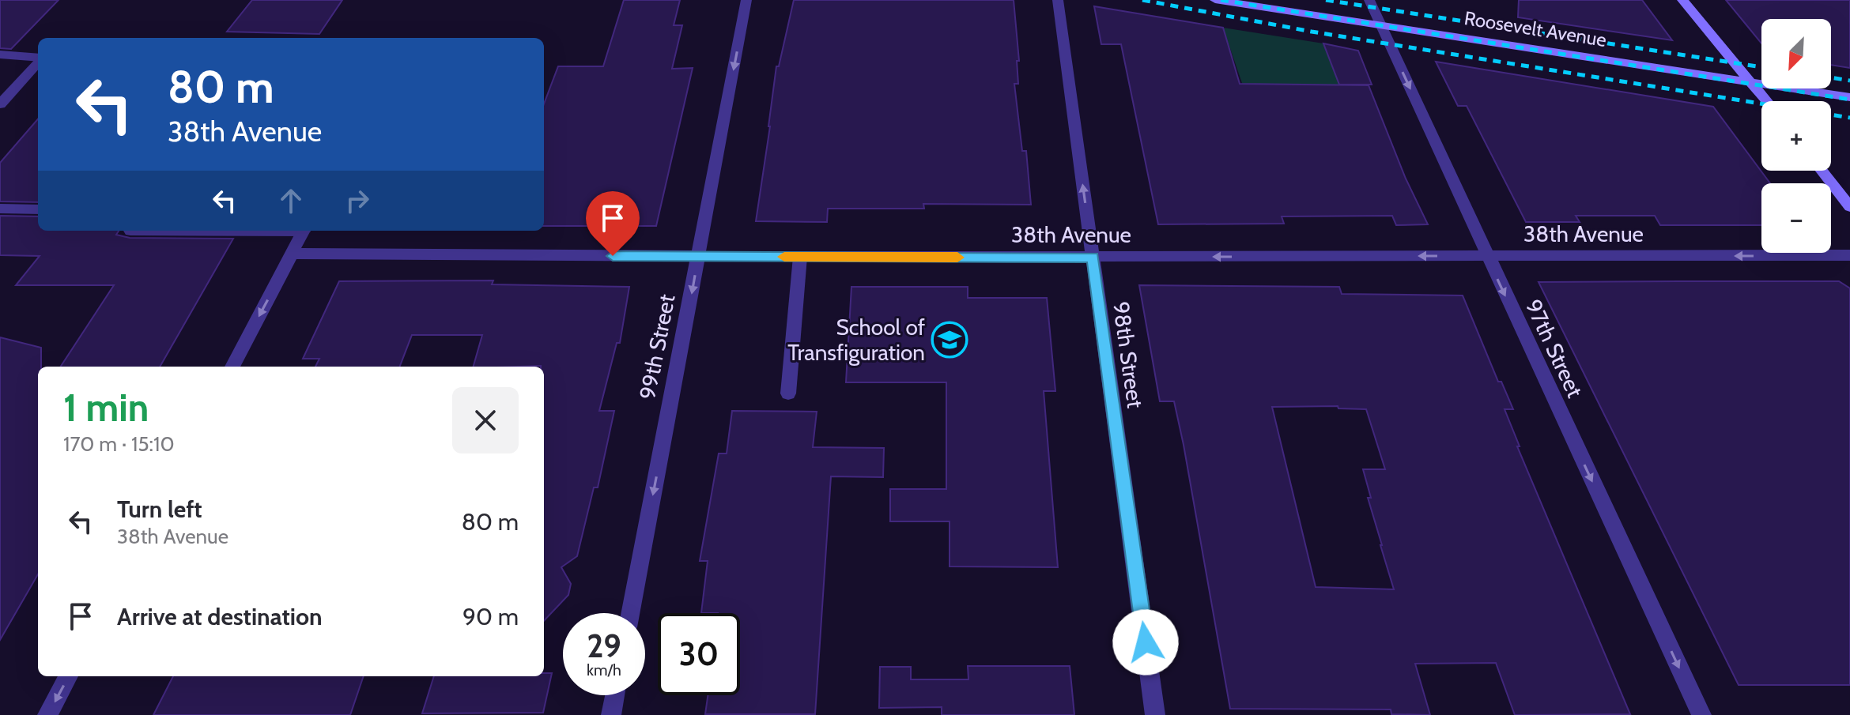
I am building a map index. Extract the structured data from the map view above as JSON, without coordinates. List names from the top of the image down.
{
  "streets": {
    "main road": ["Roosevelt Avenue"],
    "street": [
      "38th Avenue",
      "99th Street",
      "97th Street",
      "98th Street"
    ]
  },
  "crossings": [
    ["Roosevelt Avenue", "97th Street"],
    ["38th Avenue", "99th Street"],
    ["38th Avenue", "97th Street"],
    ["38th Avenue", "98th Street"]
  ],
  "one_way": [
    "38th Avenue",
    "99th Street",
    "97th Street",
    "98th Street"
  ],
  "places": {
    "school or university": ["School of Transfiguration"]
  },
  "north": "bottom left",
  "page": {
    "map_buttons": ["+", "−"],
    "turn": ["80 m", "38th Avenue"],
    "heading": ["1 min", "170 m · 15:10"],
    "list": [
      {
        "name": "Turn left",
        "note": "38th Avenue",
        "value": "80 m"
      },
      {
        "name": "Arrive at destination",
        "value": "90 m"
      }
    ],
    "speed": "29 km/h",
    "limit": "30"
  }
}
